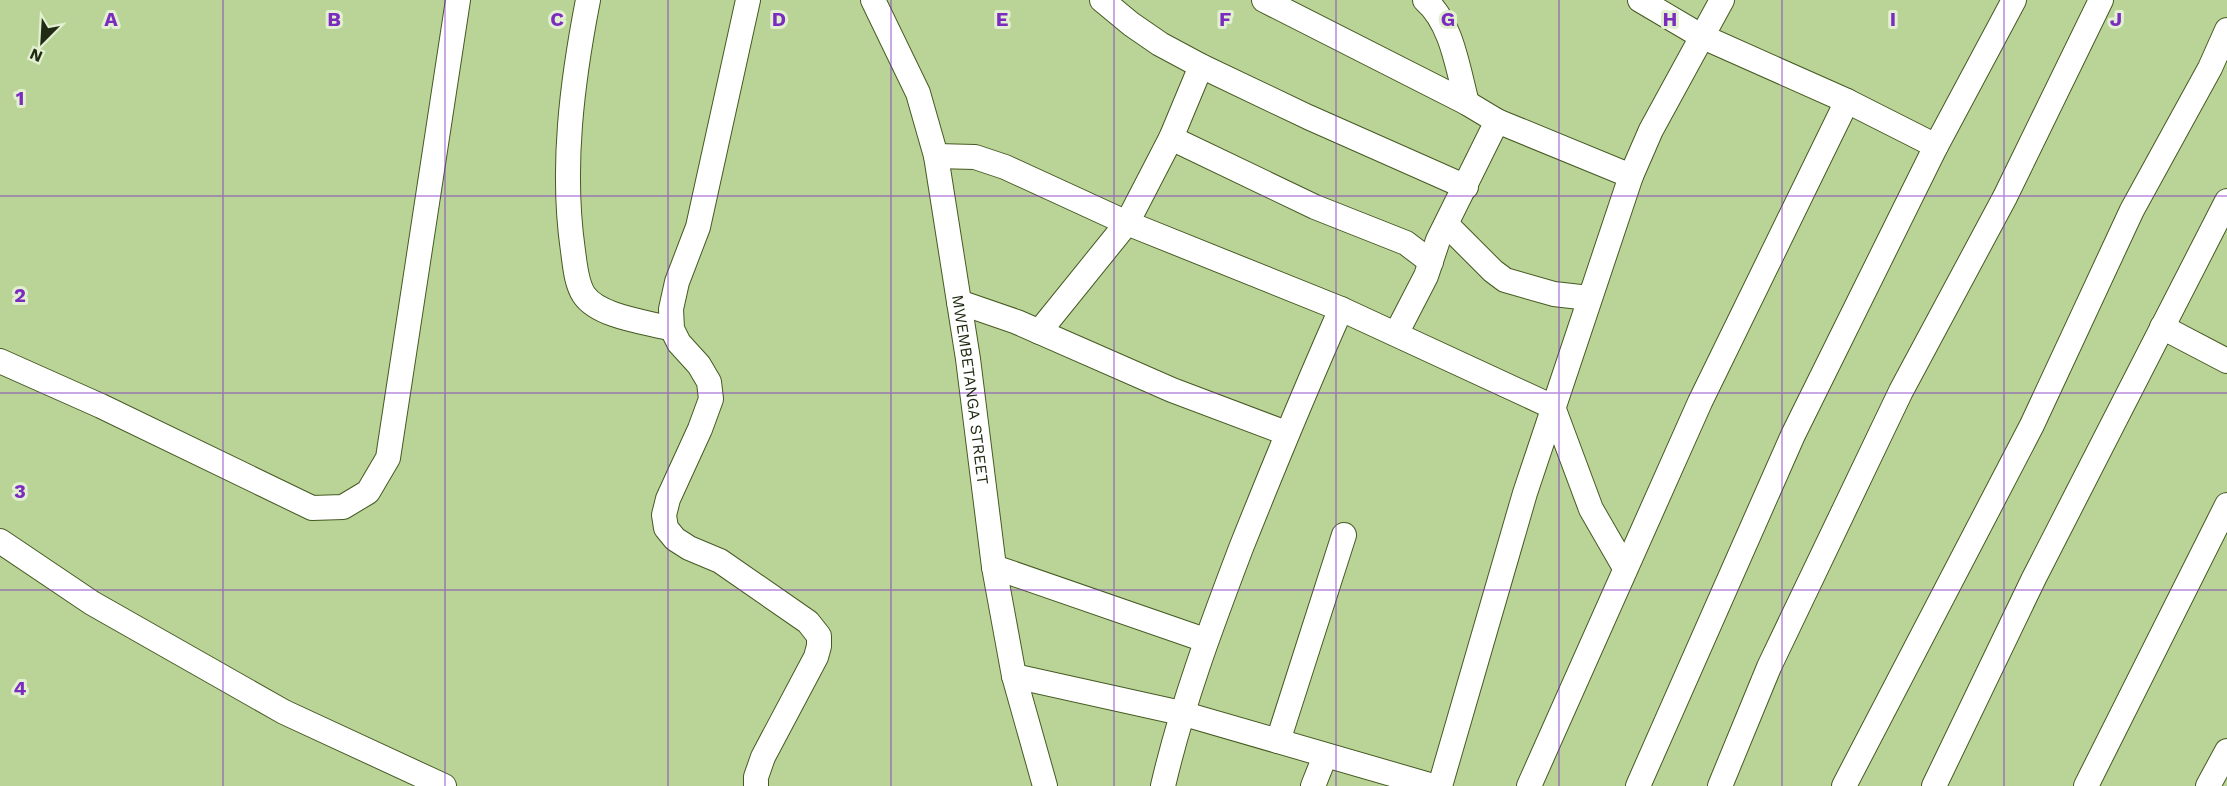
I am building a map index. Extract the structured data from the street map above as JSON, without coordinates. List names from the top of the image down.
{
  "streets": {
    "street": ["MWEMBETANGA STREET"]
  },
  "north": "bottom left",
  "grid": {
    "columns": [
      "A",
      "B",
      "C",
      "D",
      "E",
      "F",
      "G",
      "H",
      "I",
      "J"
    ],
    "rows": [
      "1",
      "2",
      "3",
      "4"
    ]
  }
}
